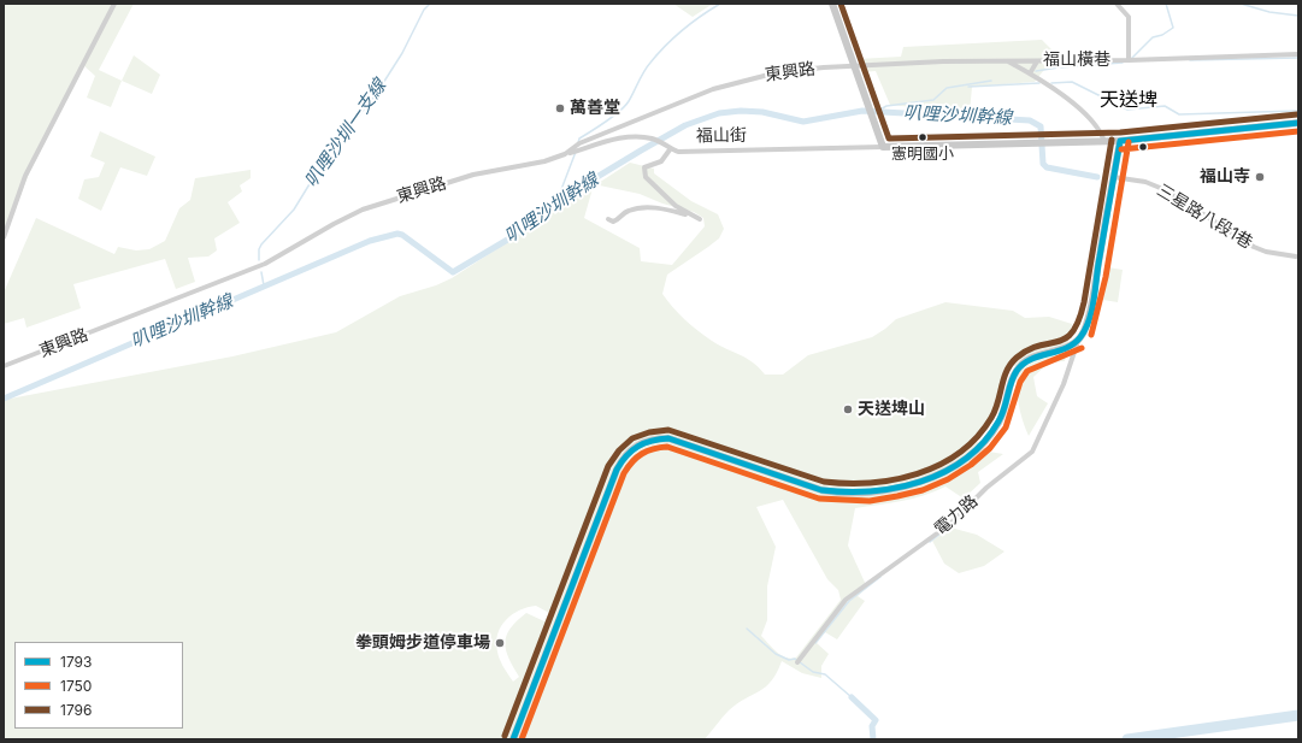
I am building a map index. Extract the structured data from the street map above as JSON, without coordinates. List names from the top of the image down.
{
  "streets": {
    "street": [
      "福山橫巷",
      "東興路",
      "福山街",
      "三星路八段1巷",
      "電力路"
    ]
  },
  "crossings": [
    ["福山橫巷", "東興路"],
    ["東興路", "福山街"]
  ],
  "districts": ["天送埤"],
  "water": ["叭哩沙圳幹線", "叭哩沙圳一支線"],
  "places": [
    "萬善堂",
    "憲明國小",
    "福山寺",
    "天送埤山",
    "拳頭姆步道停車場"
  ],
  "lines": ["transit line 1796", "transit line 1793", "transit line 1750"],
  "legend": ["1793", "1750", "1796"]
}
